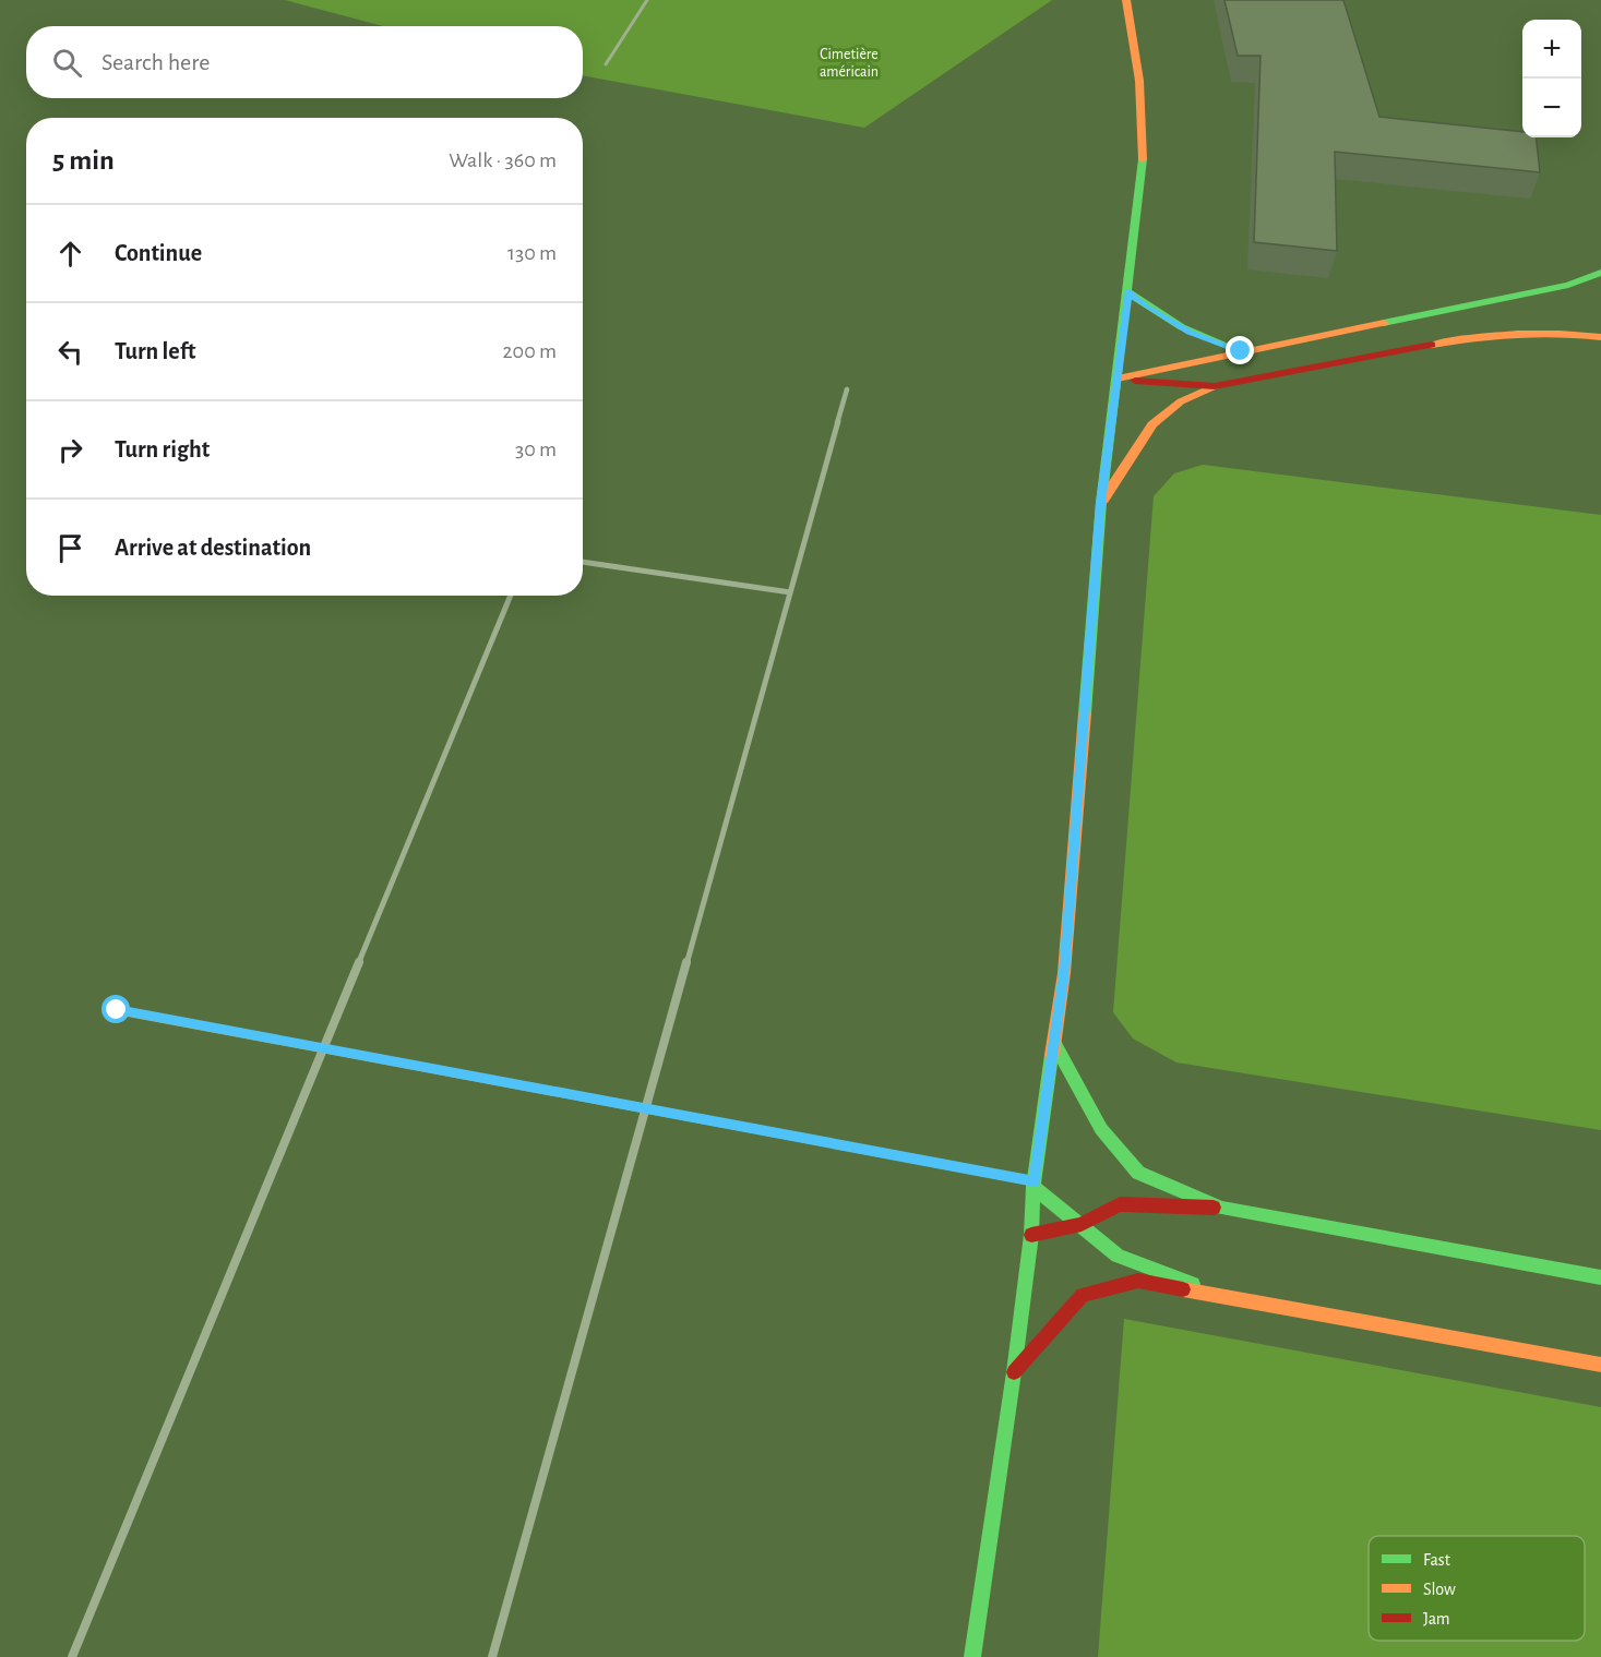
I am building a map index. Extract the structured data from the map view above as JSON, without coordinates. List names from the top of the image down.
{
  "parks": ["Cimetière américain"],
  "legend": ["Fast", "Slow", "Jam"],
  "page": {
    "map_buttons": ["+", "−"],
    "search": "Search here",
    "heading": ["5 min", "Walk · 360 m"],
    "list": [
      ["Continue", "130 m"],
      ["Turn left", "200 m"],
      ["Turn right", "30 m"],
      "Arrive at destination"
    ]
  }
}
